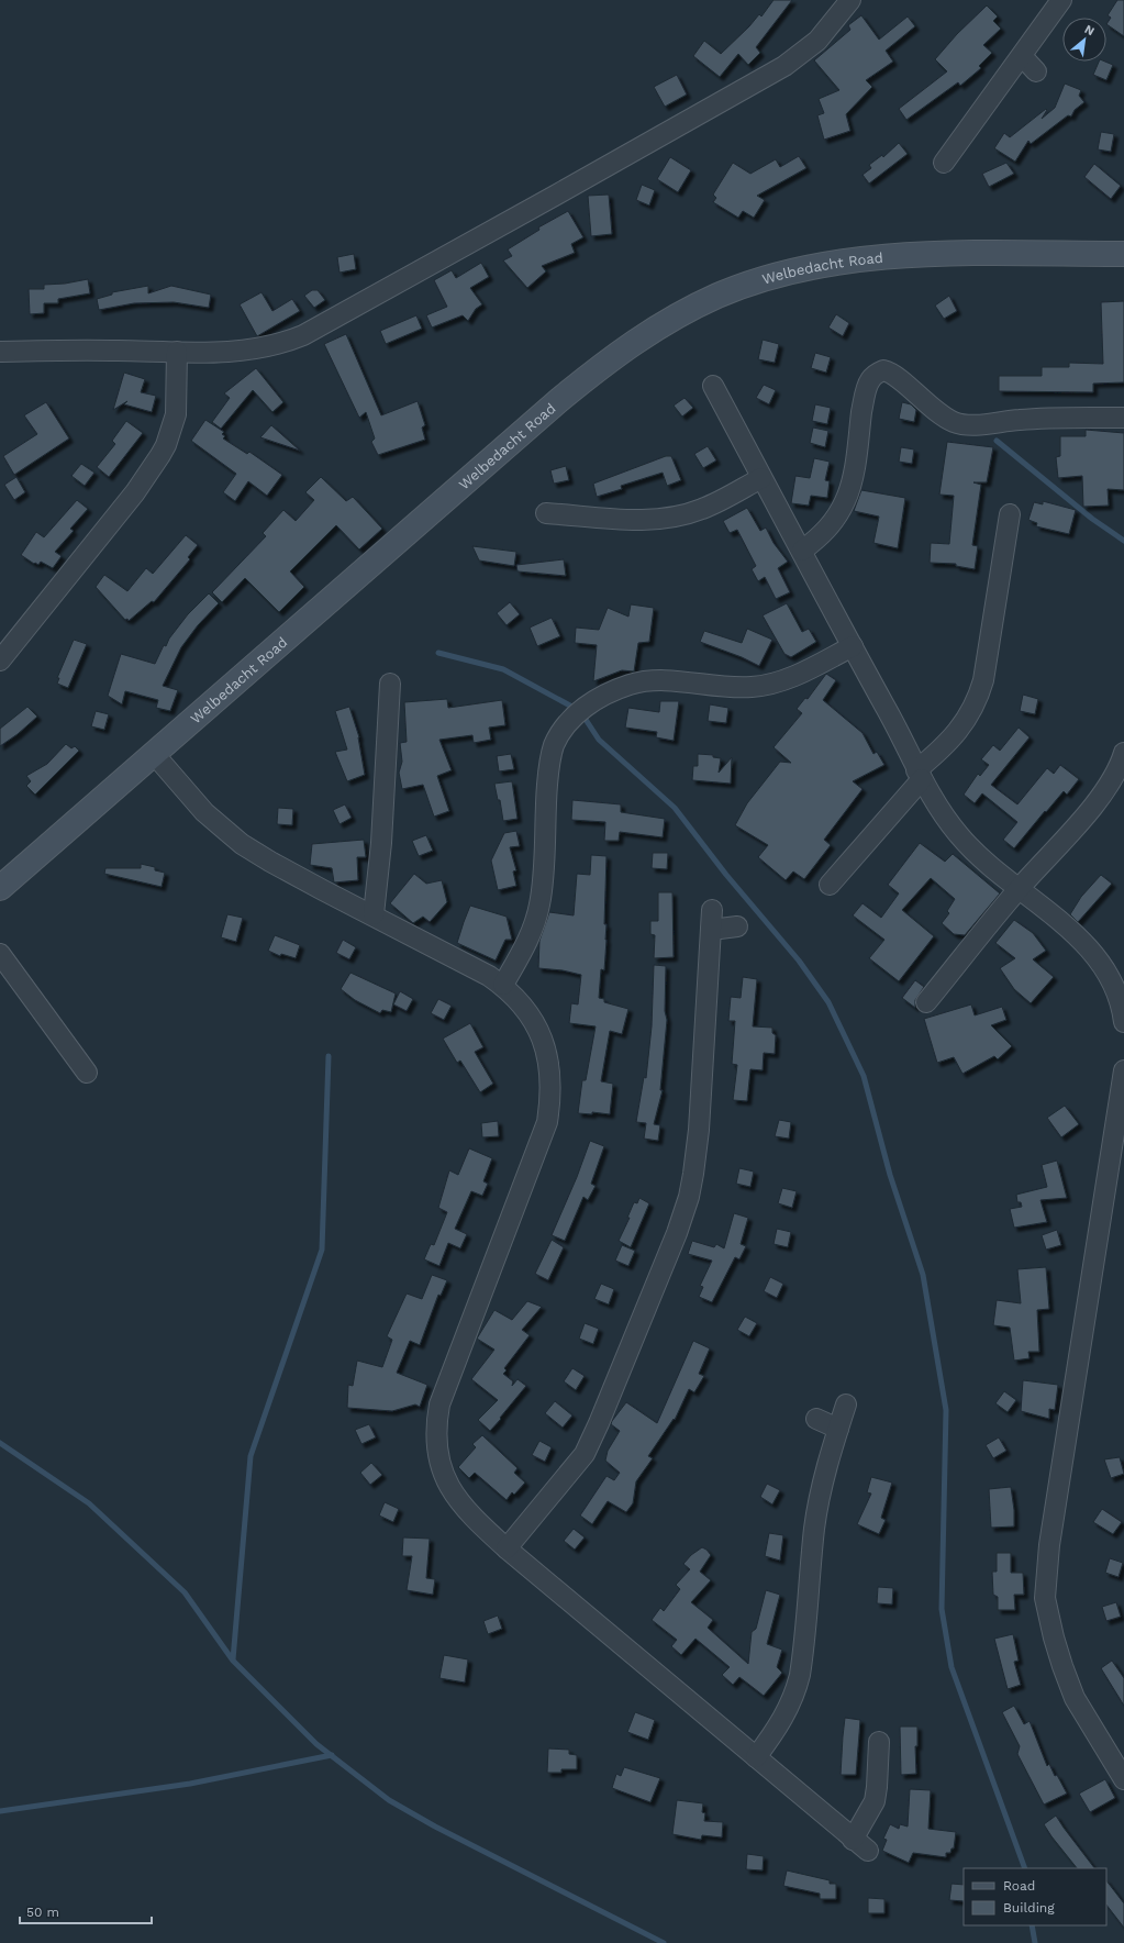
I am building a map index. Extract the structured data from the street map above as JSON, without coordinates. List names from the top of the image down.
{
  "streets": {
    "street": ["Welbedacht Road"]
  },
  "legend": ["Road", "Building"],
  "scale_bar": "50 m",
  "north": "top right"
}
